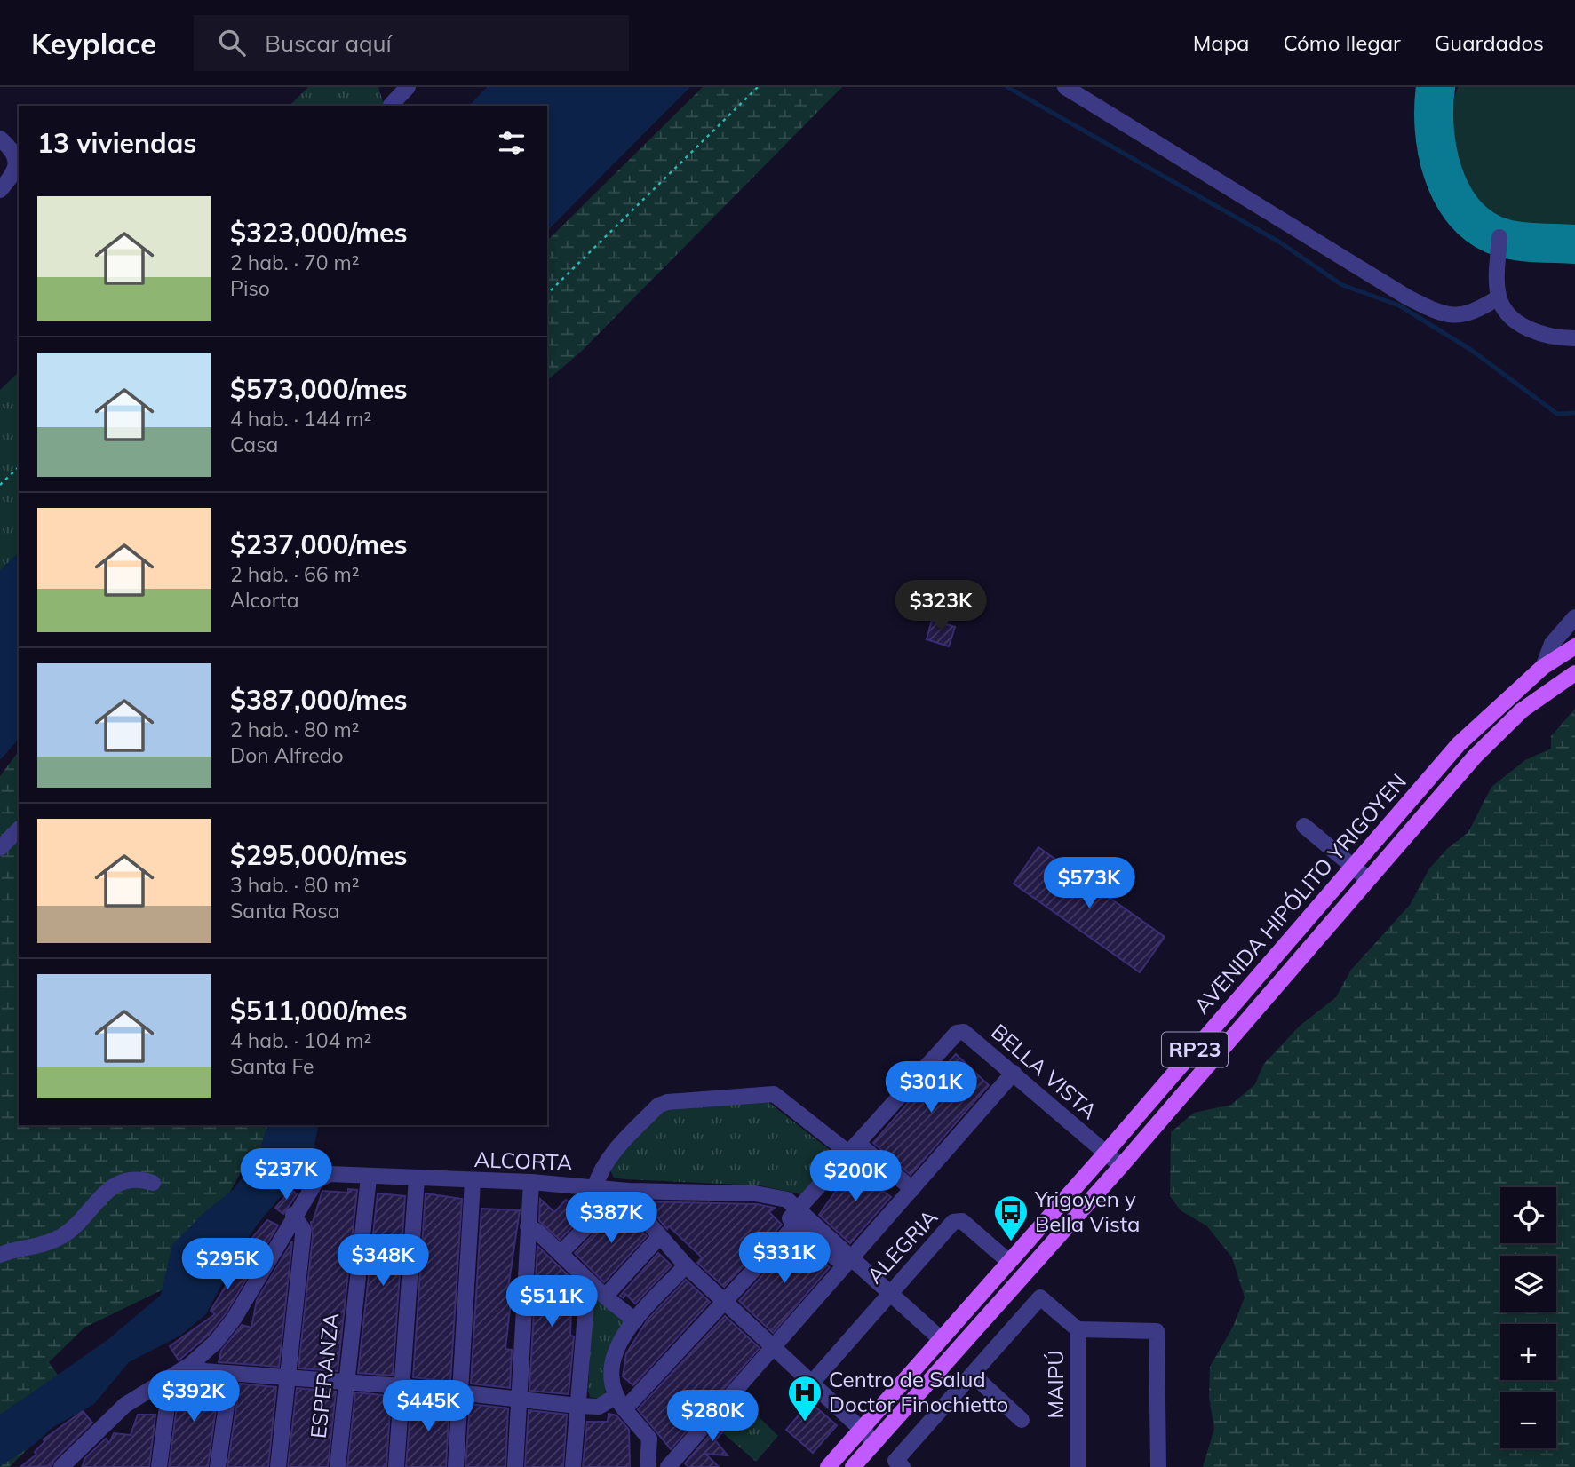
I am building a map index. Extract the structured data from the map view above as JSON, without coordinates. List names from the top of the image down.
{
  "streets": {
    "main road": ["AVENIDA HIPÓLITO YRIGOYEN", "RP23"],
    "street": [
      "BELLA VISTA",
      "ALCORTA",
      "ALEGRIA",
      "ESPERANZA",
      "MAIPÚ"
    ]
  },
  "crossings": [
    ["AVENIDA HIPÓLITO YRIGOYEN", "BELLA VISTA"],
    ["AVENIDA HIPÓLITO YRIGOYEN", "ALCORTA"],
    ["AVENIDA HIPÓLITO YRIGOYEN", "ALEGRIA"],
    ["BELLA VISTA", "ALCORTA"],
    ["BELLA VISTA", "ESPERANZA"],
    ["ALCORTA", "ALEGRIA"],
    ["ALCORTA", "ESPERANZA"]
  ],
  "places": {
    "bus stop": ["Yrigoyen y Bella Vista"],
    "hospital": ["Centro de Salud Doctor Finochietto"]
  },
  "page": {
    "header": "Keyplace",
    "search": "Buscar aquí",
    "nav": ["Mapa", "Cómo llegar", "Guardados"],
    "heading": "13 viviendas",
    "list": [
      {
        "name": "$323,000/mes",
        "note": "2 hab. · 70 m² · Piso"
      },
      {
        "name": "$573,000/mes",
        "note": "4 hab. · 144 m² · Casa"
      },
      {
        "name": "$237,000/mes",
        "note": "2 hab. · 66 m² · Alcorta"
      },
      {
        "name": "$387,000/mes",
        "note": "2 hab. · 80 m² · Don Alfredo"
      },
      {
        "name": "$295,000/mes",
        "note": "3 hab. · 80 m² · Santa Rosa"
      },
      {
        "name": "$511,000/mes",
        "note": "4 hab. · 104 m² · Santa Fe"
      }
    ],
    "price": [
      "$323K",
      "$573K",
      "$301K",
      "$237K",
      "$200K",
      "$387K",
      "$331K",
      "$348K",
      "$295K",
      "$511K",
      "$392K",
      "$445K",
      "$280K"
    ],
    "map_buttons": ["+", "−"]
  }
}
